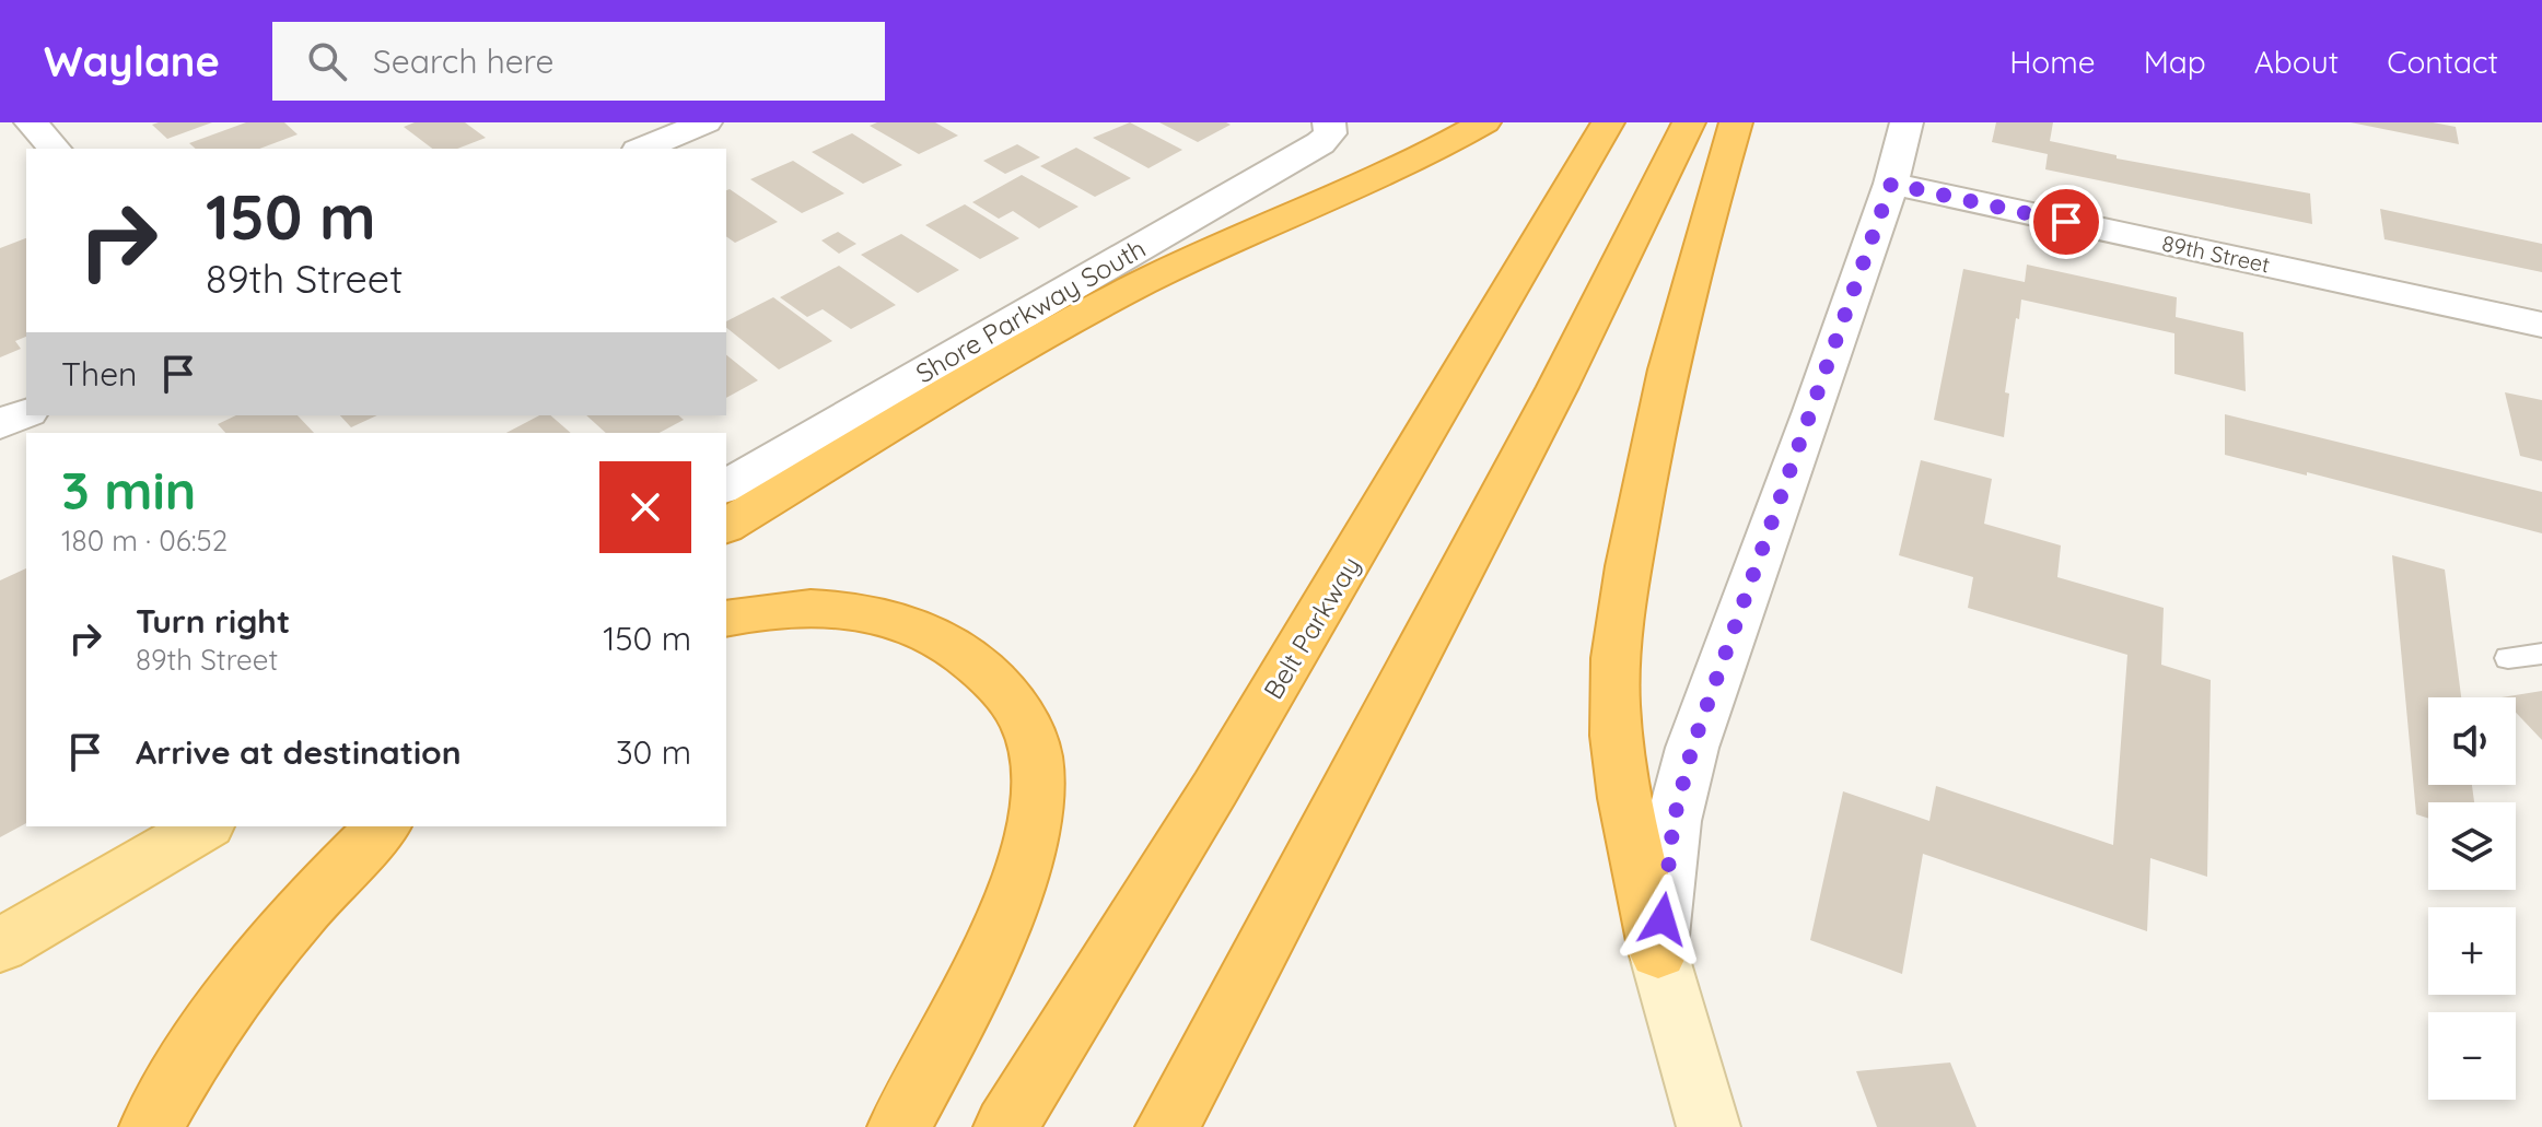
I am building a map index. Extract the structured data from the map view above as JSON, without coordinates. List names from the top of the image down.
{
  "streets": {
    "highway": ["Belt Parkway"],
    "street": ["89th Street", "Shore Parkway South"]
  },
  "page": {
    "header": "Waylane",
    "search": "Search here",
    "nav": [
      "Home",
      "Map",
      "About",
      "Contact"
    ],
    "turn": ["150 m", "89th Street"],
    "then": "Then",
    "heading": ["3 min", "180 m · 06:52"],
    "list": [
      {
        "name": "Turn right",
        "note": "89th Street",
        "value": "150 m"
      },
      {
        "name": "Arrive at destination",
        "value": "30 m"
      }
    ],
    "map_buttons": ["+", "−"]
  }
}
